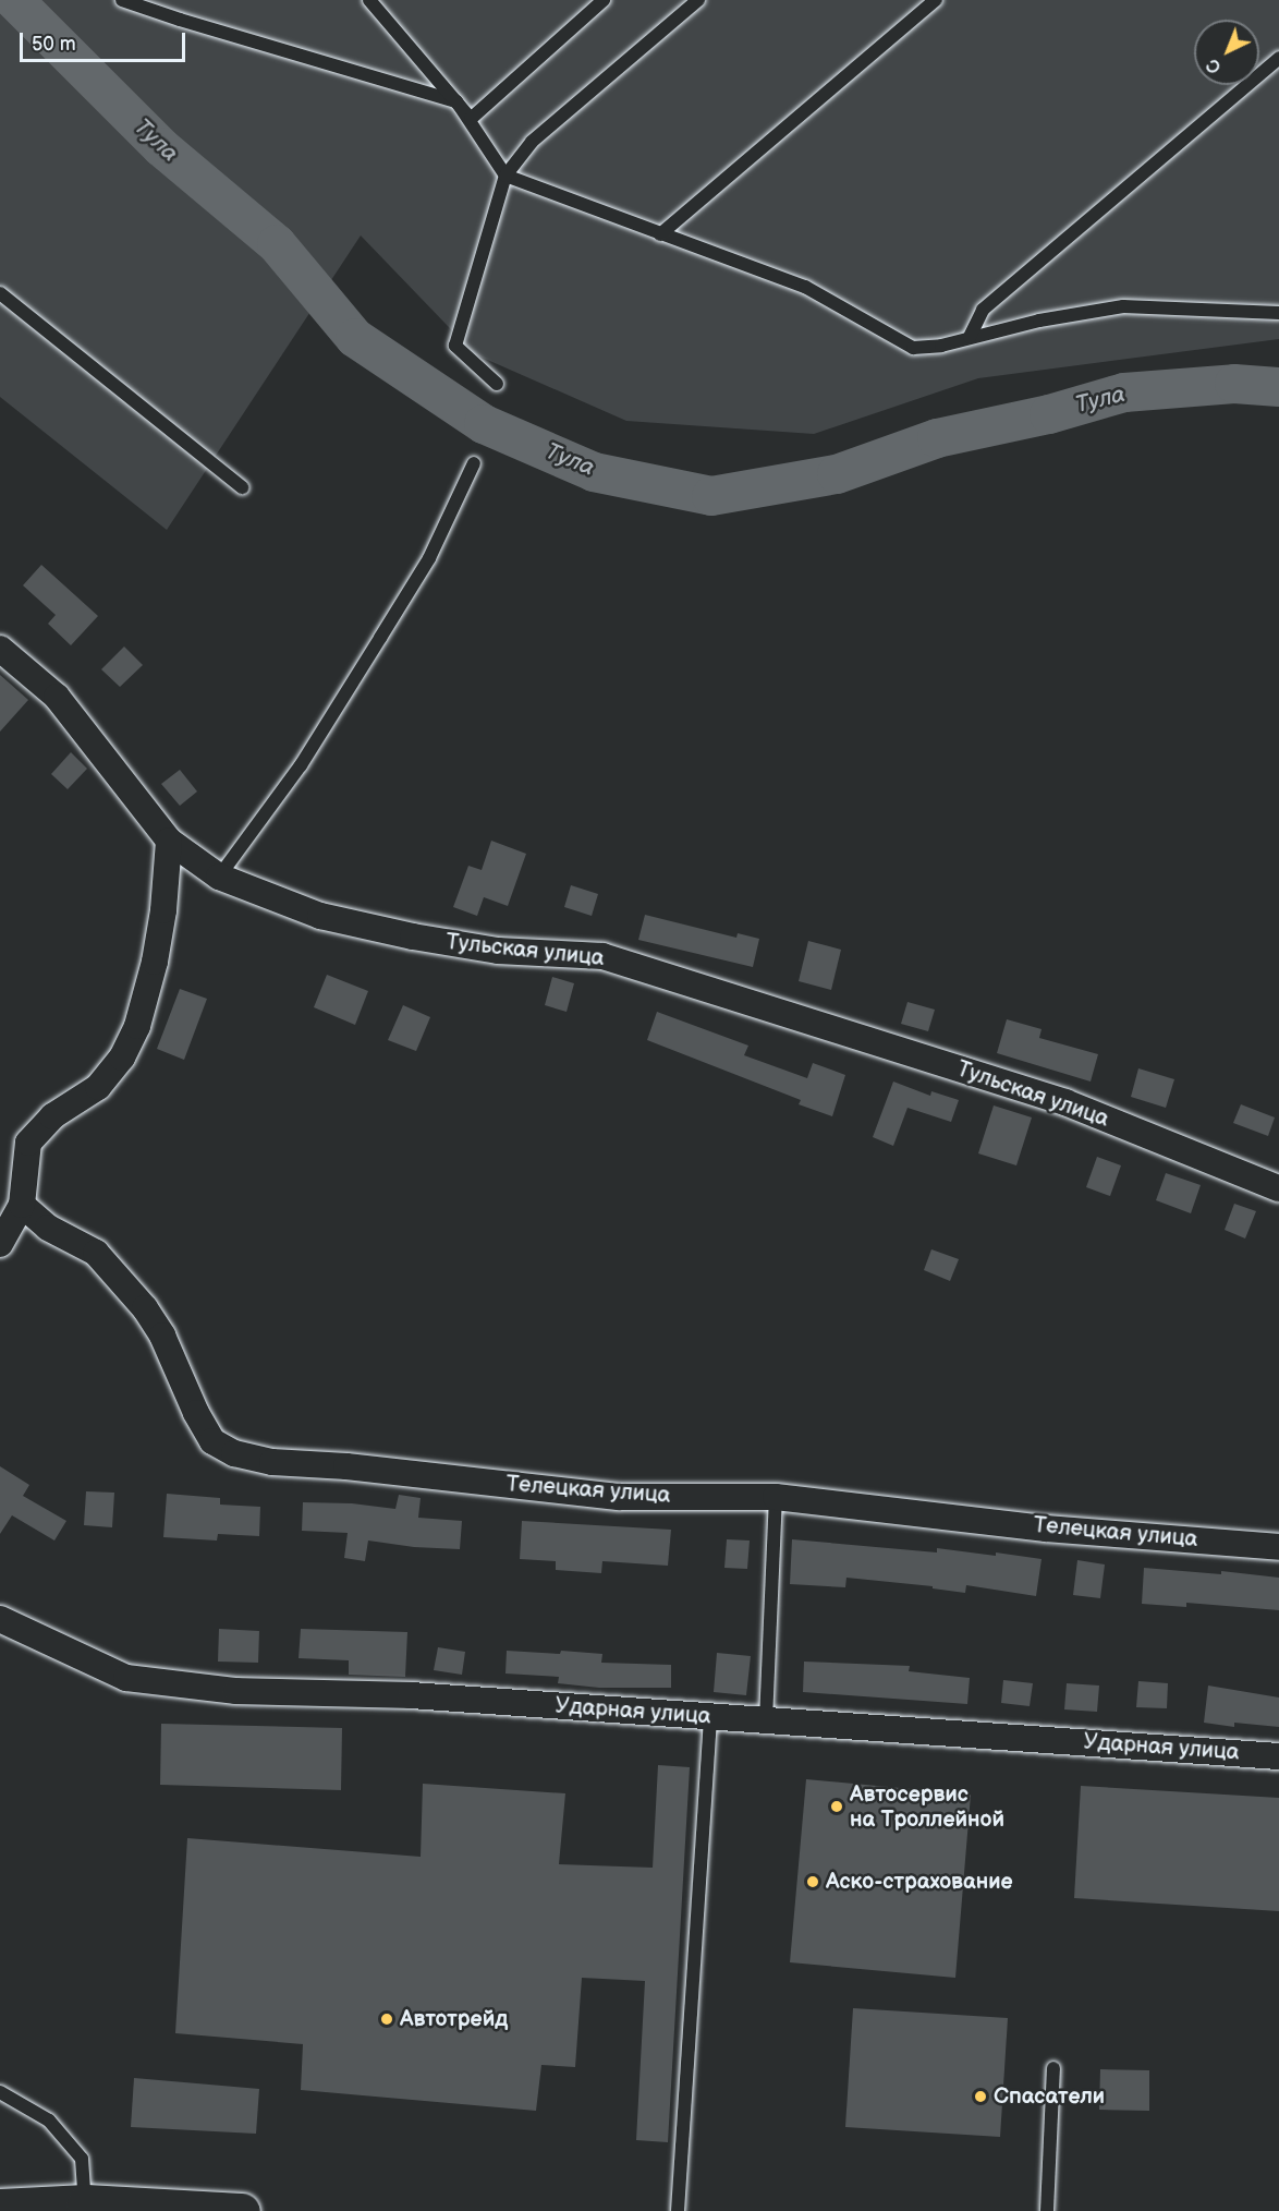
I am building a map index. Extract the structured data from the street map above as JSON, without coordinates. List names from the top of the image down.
{
  "streets": {
    "street": ["Тульская улица", "Телецкая улица", "Ударная улица"]
  },
  "water": ["Тула"],
  "places": [
    "Автосервис на Троллейной",
    "Аско-страхование",
    "Автотрейд",
    "Спасатели"
  ],
  "scale_bar": "50 m",
  "north": "bottom left"
}
